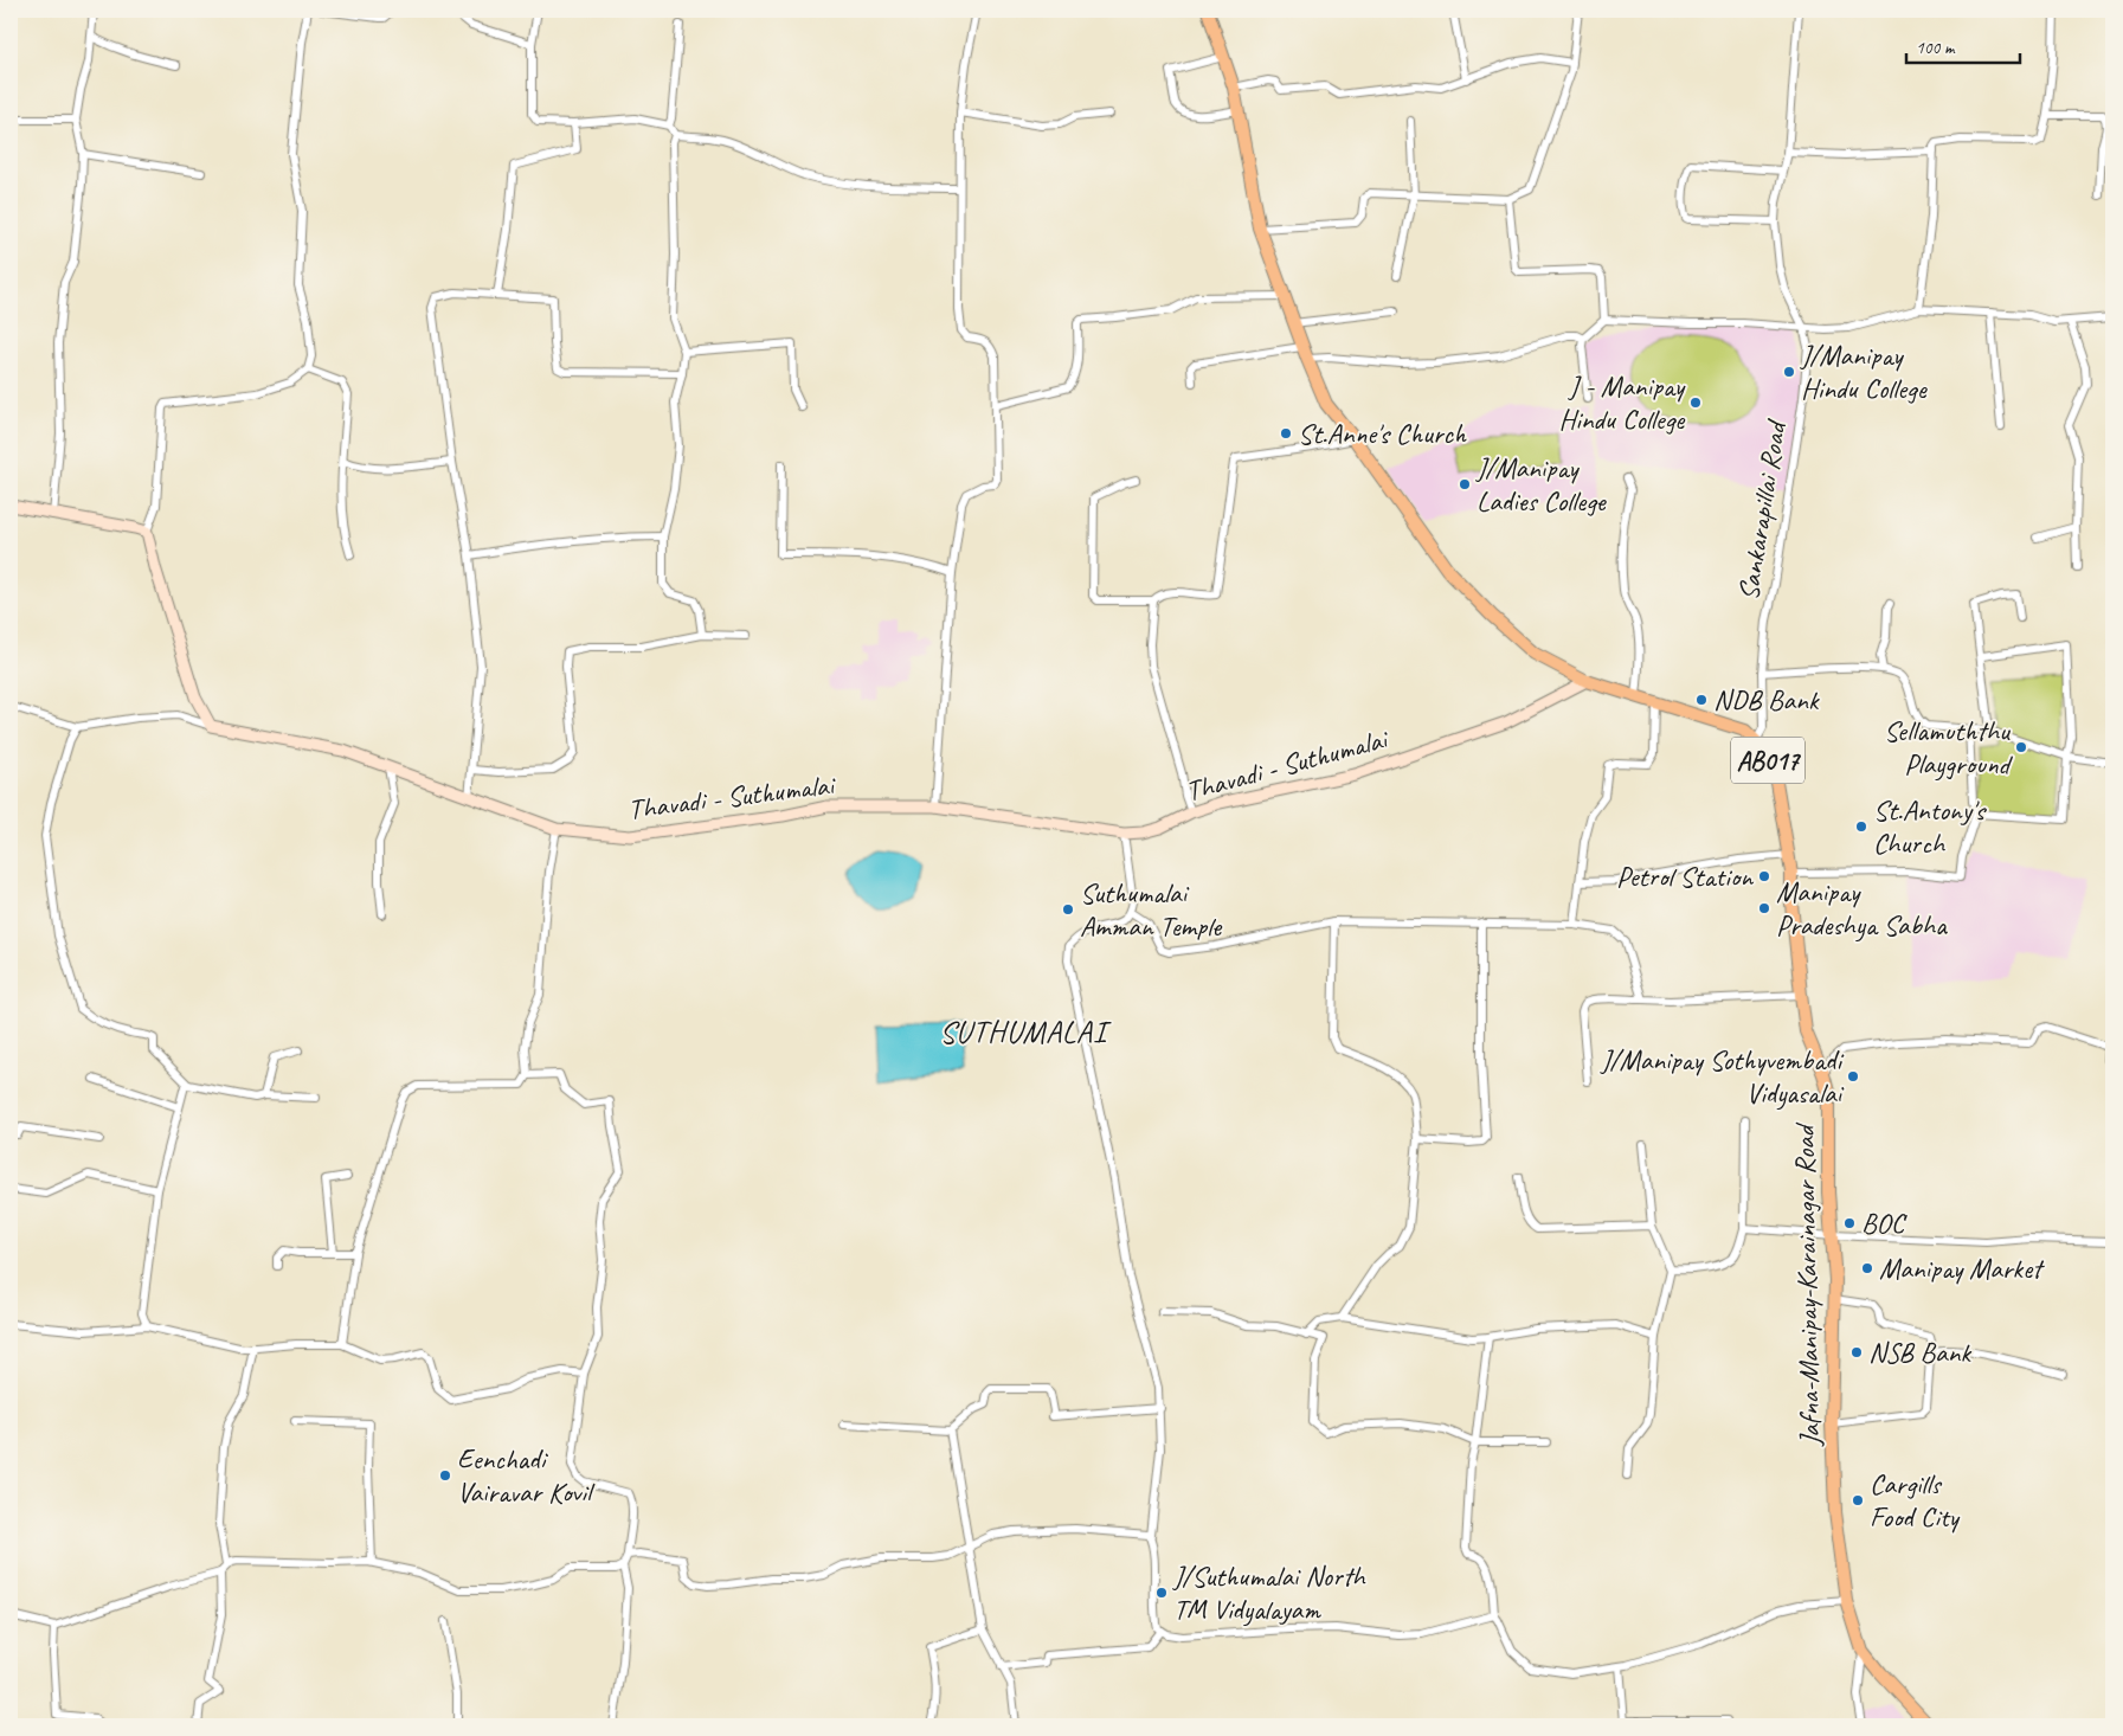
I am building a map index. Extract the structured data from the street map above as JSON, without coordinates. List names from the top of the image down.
{
  "streets": {
    "main road": ["AB017", "Thavadi - Suthumalai", "Jafna-Manipay-Karainagar Road"],
    "street": ["Sankarapillai Road"]
  },
  "crossings": [
    ["Sankarapillai Road", "Jafna-Manipay-Karainagar Road"],
    ["Thavadi - Suthumalai", "Jafna-Manipay-Karainagar Road"]
  ],
  "districts": ["SUTHUMALAI"],
  "places": [
    "J/Manipay Hindu College",
    "J - Manipay Hindu College",
    "St.Anne's Church",
    "J/Manipay Ladies College",
    "NDB Bank",
    "Sellamuththu Playground",
    "St.Antony's Church",
    "Petrol Station",
    "Manipay Pradeshya Sabha",
    "Suthumalai Amman Temple",
    "J/Manipay Sothyvembadi Vidyasalai",
    "BOC",
    "Manipay Market",
    "NSB Bank",
    "Eenchadi Vairavar Kovil",
    "Cargills Food City",
    "J/Suthumalai North TM Vidyalayam"
  ],
  "scale_bar": "100 m"
}
